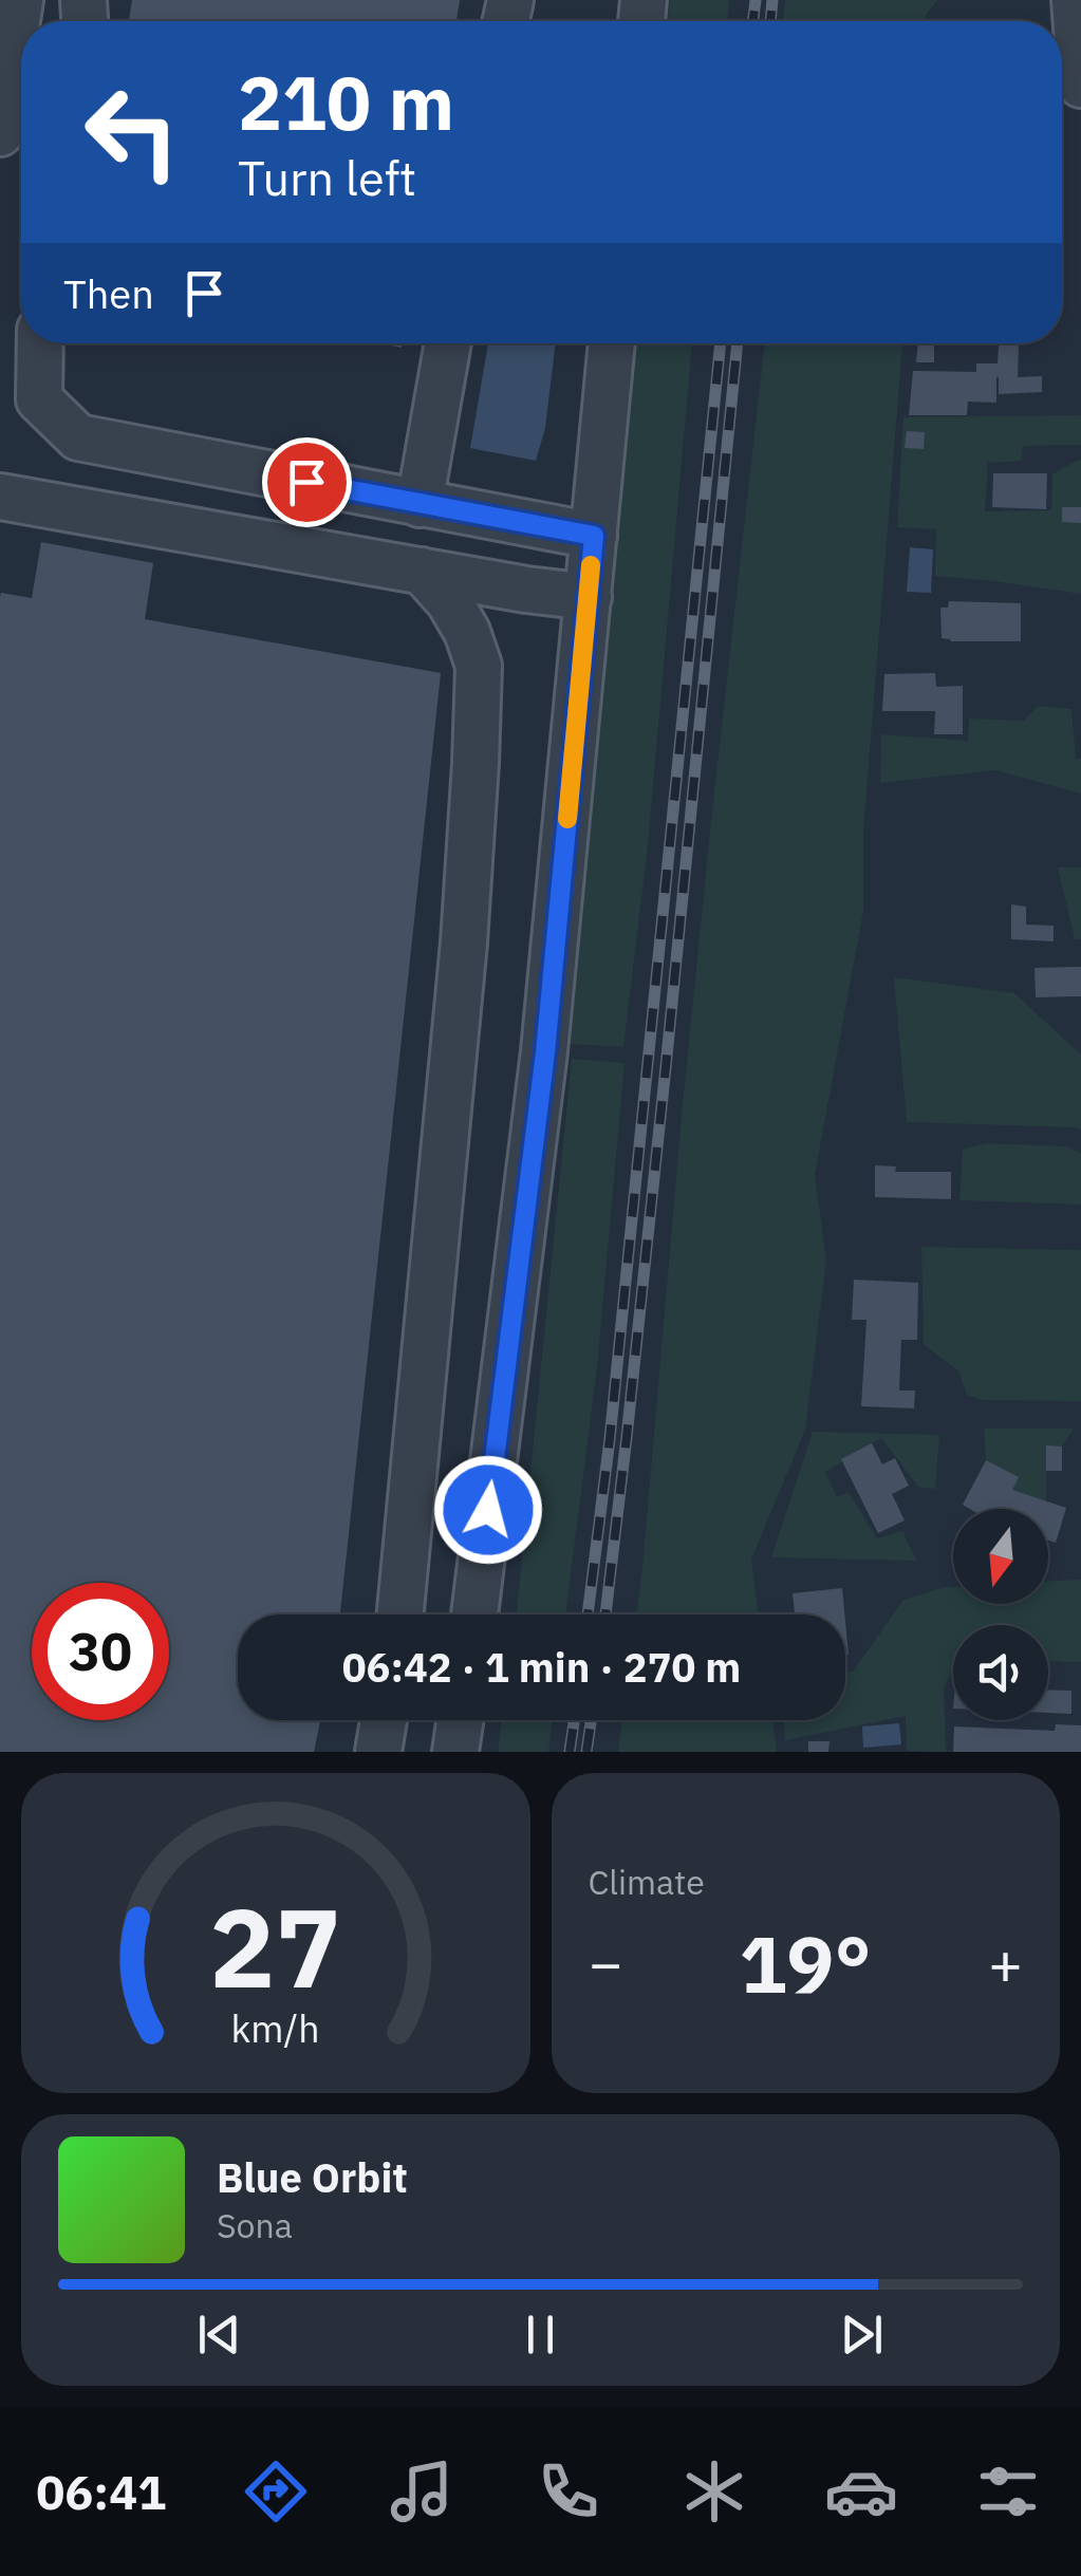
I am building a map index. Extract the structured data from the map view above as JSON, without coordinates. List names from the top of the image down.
{
  "north": "bottom",
  "page": {
    "turn": ["210 m", "Turn left"],
    "then": "Then",
    "limit": "30",
    "trip": "06:42 · 1 min · 270 m",
    "tile": "Climate",
    "heat": ["−", "19°", "+"],
    "song": ["Blue Orbit", "Sona"],
    "tabs": "06:41",
    "gauge": ["27", "km/h"]
  }
}
